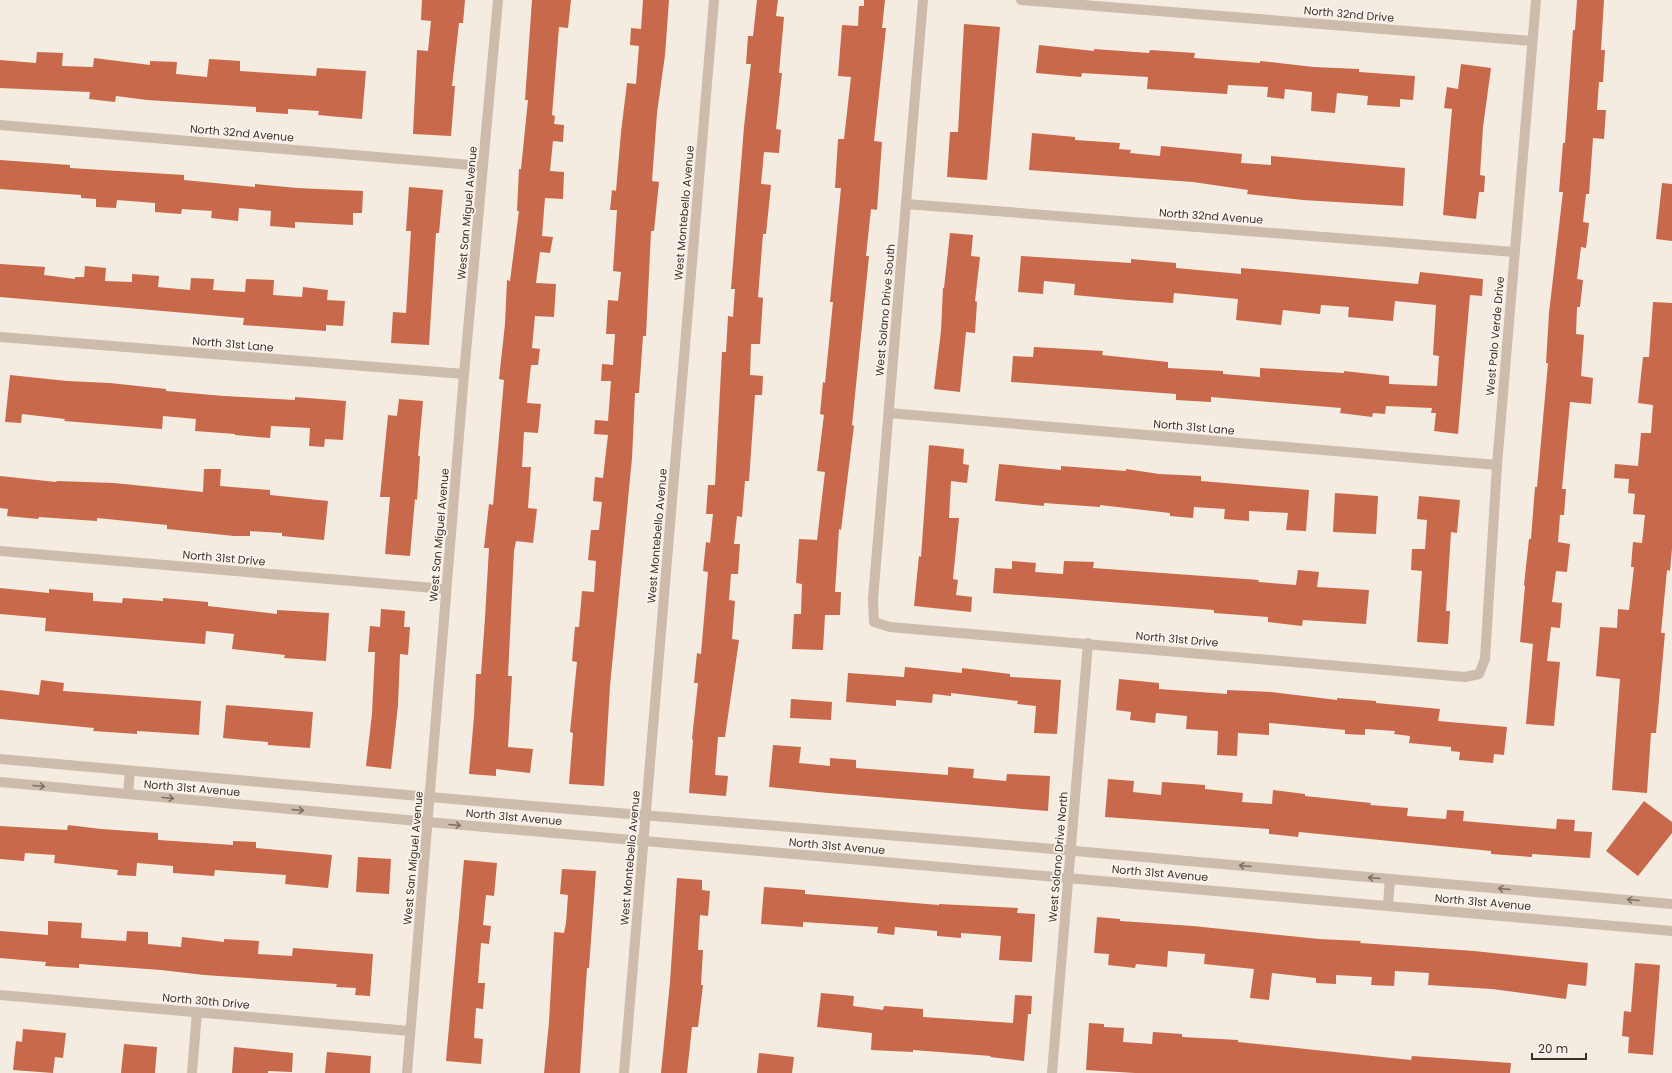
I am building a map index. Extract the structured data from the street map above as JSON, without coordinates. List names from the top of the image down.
{
  "streets": {
    "street": [
      "North 32nd Drive",
      "North 32nd Avenue",
      "West San Miguel Avenue",
      "West Montebello Avenue",
      "West Solano Drive South",
      "West Palo Verde Drive",
      "North 31st Lane",
      "North 31st Drive",
      "North 31st Avenue",
      "West Solano Drive North",
      "North 30th Drive"
    ]
  },
  "crossings": [
    ["North 32nd Drive", "West Palo Verde Drive"],
    ["North 32nd Avenue", "West San Miguel Avenue"],
    ["North 32nd Avenue", "West Solano Drive South"],
    ["North 32nd Avenue", "West Palo Verde Drive"],
    ["West San Miguel Avenue", "North 31st Lane"],
    ["West San Miguel Avenue", "North 31st Drive"],
    ["West San Miguel Avenue", "North 31st Avenue"],
    ["West San Miguel Avenue", "North 30th Drive"],
    ["West Montebello Avenue", "North 31st Avenue"],
    ["West Solano Drive South", "North 31st Lane"],
    ["West Solano Drive South", "North 31st Drive"],
    ["West Palo Verde Drive", "North 31st Lane"],
    ["West Palo Verde Drive", "North 31st Drive"],
    ["North 31st Drive", "West Solano Drive North"],
    ["North 31st Avenue", "West Solano Drive North"]
  ],
  "scale_bar": "20 m"
}
